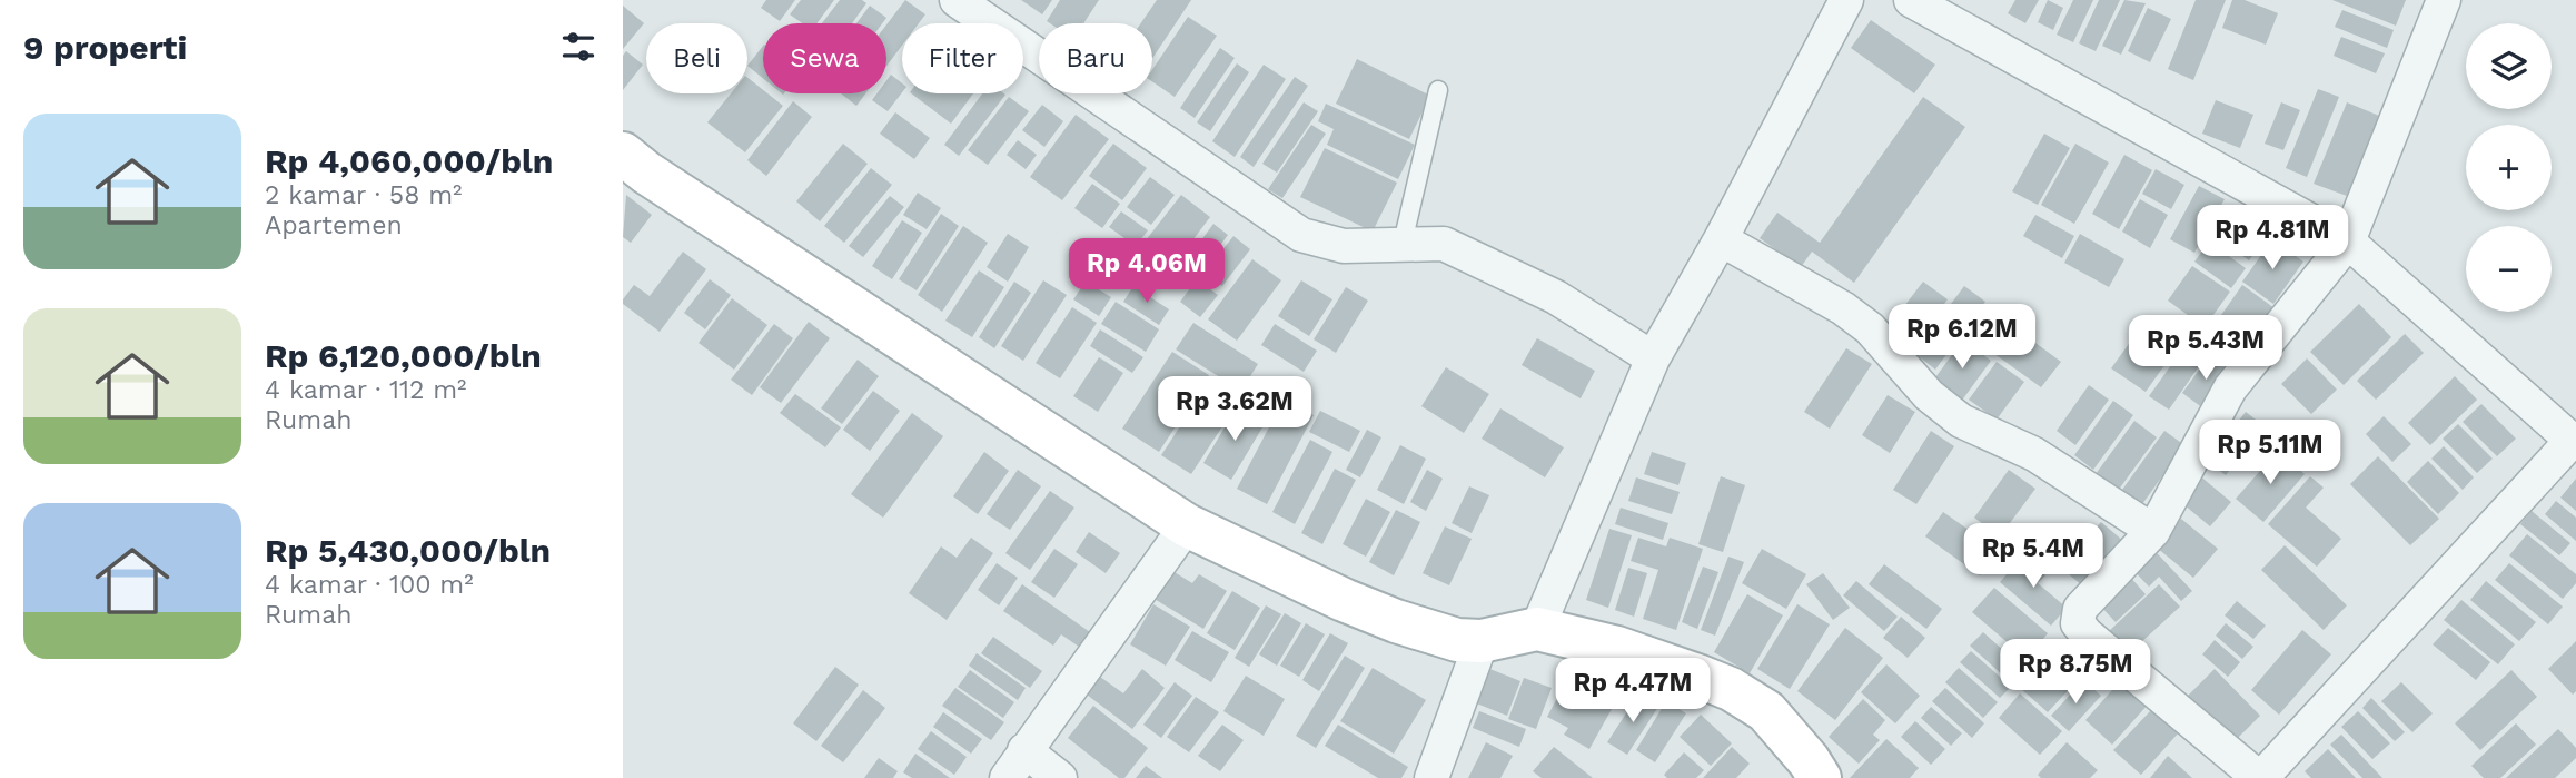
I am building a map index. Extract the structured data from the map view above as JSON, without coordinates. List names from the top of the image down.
{
  "page": {
    "heading": "9 properti",
    "map_buttons": ["+", "−"],
    "chip": [
      "Beli",
      "Sewa",
      "Filter",
      "Baru"
    ],
    "list": [
      {
        "name": "Rp 4,060,000/bln",
        "note": "2 kamar · 58 m² · Apartemen"
      },
      {
        "name": "Rp 6,120,000/bln",
        "note": "4 kamar · 112 m² · Rumah"
      },
      {
        "name": "Rp 5,430,000/bln",
        "note": "4 kamar · 100 m² · Rumah"
      }
    ],
    "price": [
      "Rp 4.81M",
      "Rp 4.06M",
      "Rp 6.12M",
      "Rp 5.43M",
      "Rp 3.62M",
      "Rp 5.11M",
      "Rp 5.4M",
      "Rp 8.75M",
      "Rp 4.47M"
    ]
  }
}
